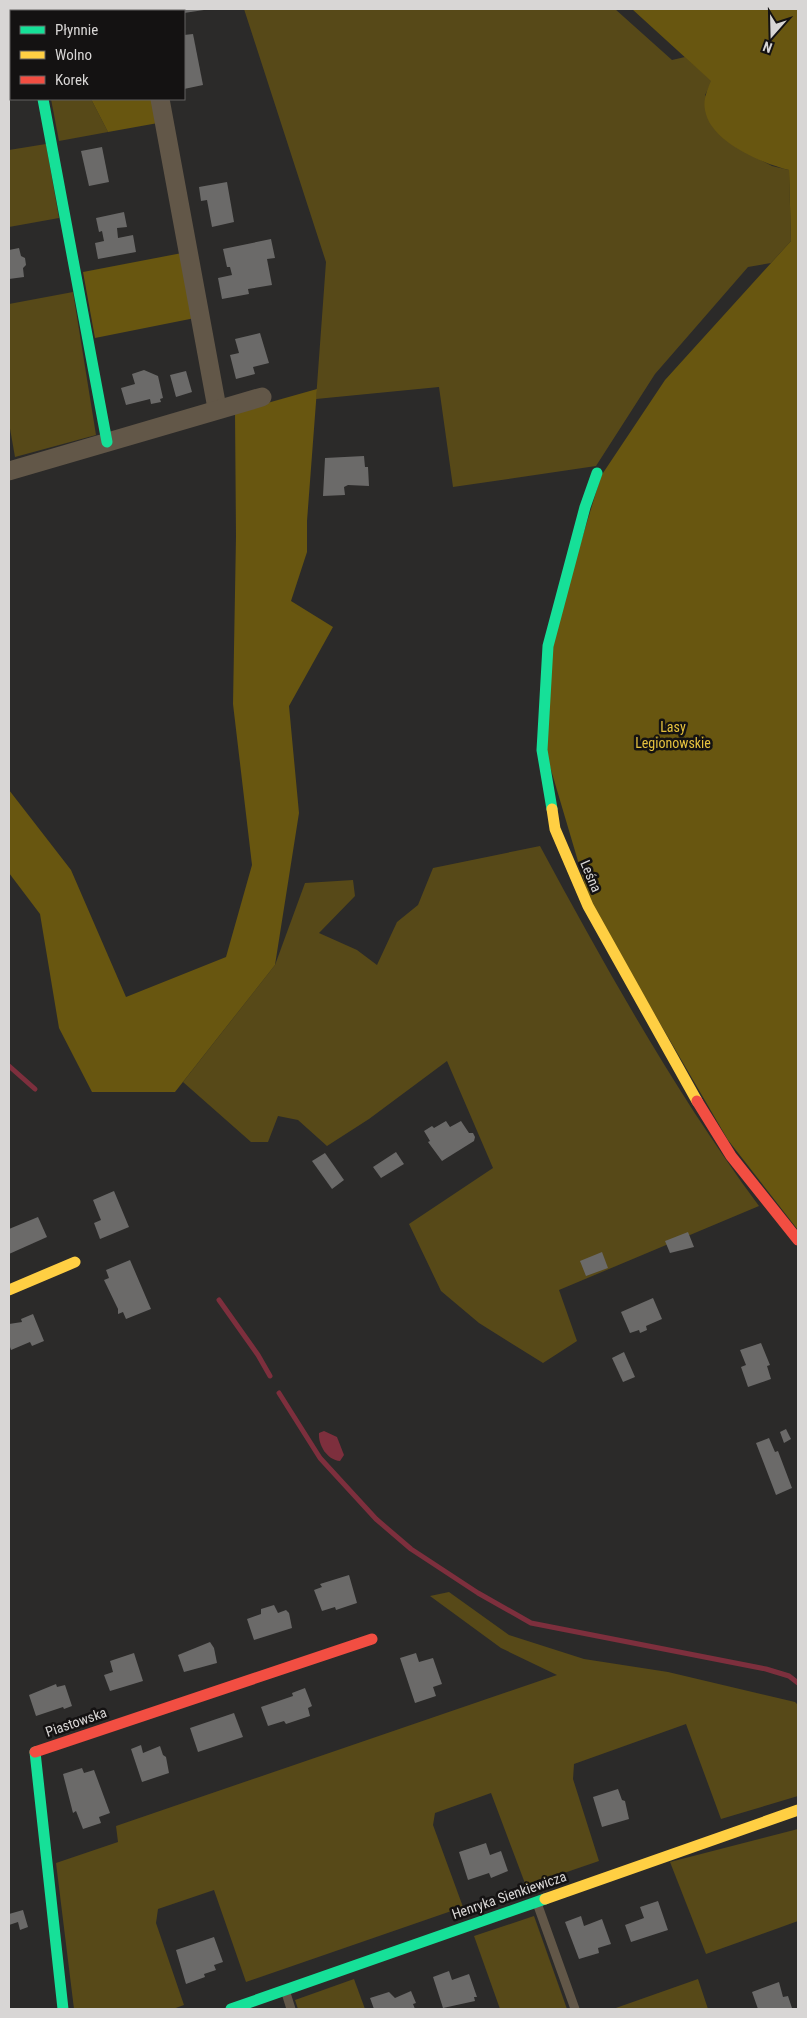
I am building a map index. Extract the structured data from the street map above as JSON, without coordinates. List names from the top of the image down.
{
  "streets": {
    "street": ["Leśna", "Piastowska", "Henryka Sienkiewicza"]
  },
  "parks": ["Lasy Legionowskie"],
  "legend": ["Płynnie", "Wolno", "Korek"],
  "north": "bottom"
}
